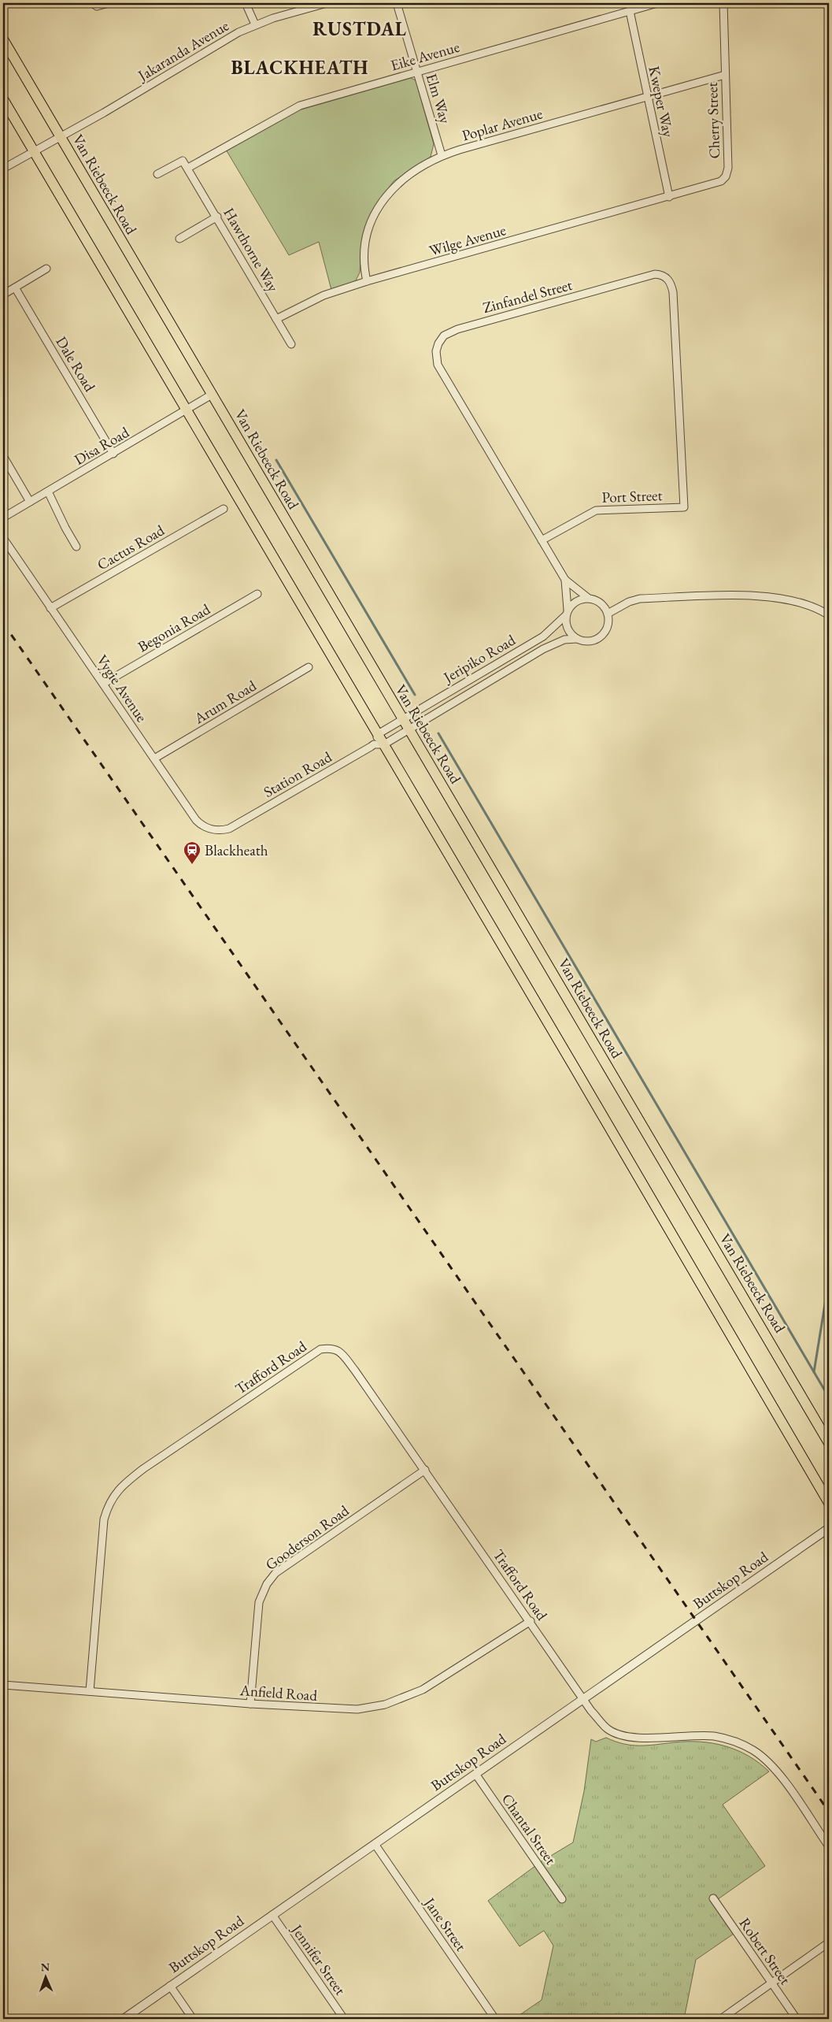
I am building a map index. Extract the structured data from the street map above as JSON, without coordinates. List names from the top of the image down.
{
  "streets": {
    "main road": ["Van Riebeeck Road"],
    "street": [
      "Jakaranda Avenue",
      "Eike Avenue",
      "Elm Way",
      "Kweper Way",
      "Cherry Street",
      "Poplar Avenue",
      "Wilge Avenue",
      "Hawthorne Way",
      "Zinfandel Street",
      "Dale Road",
      "Disa Road",
      "Port Street",
      "Cactus Road",
      "Begonia Road",
      "Jeripiko Road",
      "Vygie Avenue",
      "Arum Road",
      "Station Road",
      "Trafford Road",
      "Gooderson Road",
      "Buttskop Road",
      "Anfield Road",
      "Chantal Street",
      "Jane Street",
      "Robert Street",
      "Jennifer Street"
    ]
  },
  "crossings": [
    ["Jakaranda Avenue", "Van Riebeeck Road"],
    ["Eike Avenue", "Elm Way"],
    ["Eike Avenue", "Kweper Way"],
    ["Eike Avenue", "Hawthorne Way"],
    ["Elm Way", "Poplar Avenue"],
    ["Kweper Way", "Cherry Street"],
    ["Kweper Way", "Poplar Avenue"],
    ["Kweper Way", "Wilge Avenue"],
    ["Cherry Street", "Poplar Avenue"],
    ["Cherry Street", "Wilge Avenue"],
    ["Poplar Avenue", "Wilge Avenue"],
    ["Van Riebeeck Road", "Disa Road"],
    ["Van Riebeeck Road", "Jeripiko Road"],
    ["Wilge Avenue", "Hawthorne Way"],
    ["Zinfandel Street", "Port Street"],
    ["Zinfandel Street", "Jeripiko Road"],
    ["Dale Road", "Disa Road"],
    ["Cactus Road", "Vygie Avenue"],
    ["Begonia Road", "Vygie Avenue"],
    ["Jeripiko Road", "Station Road"],
    ["Vygie Avenue", "Arum Road"],
    ["Vygie Avenue", "Station Road"],
    ["Trafford Road", "Gooderson Road"],
    ["Trafford Road", "Buttskop Road"],
    ["Trafford Road", "Anfield Road"],
    ["Gooderson Road", "Anfield Road"],
    ["Buttskop Road", "Chantal Street"],
    ["Buttskop Road", "Jane Street"],
    ["Buttskop Road", "Jennifer Street"]
  ],
  "districts": ["RUSTDAL", "BLACKHEATH"],
  "places": {
    "station": ["Blackheath"]
  },
  "north": "top"
}
